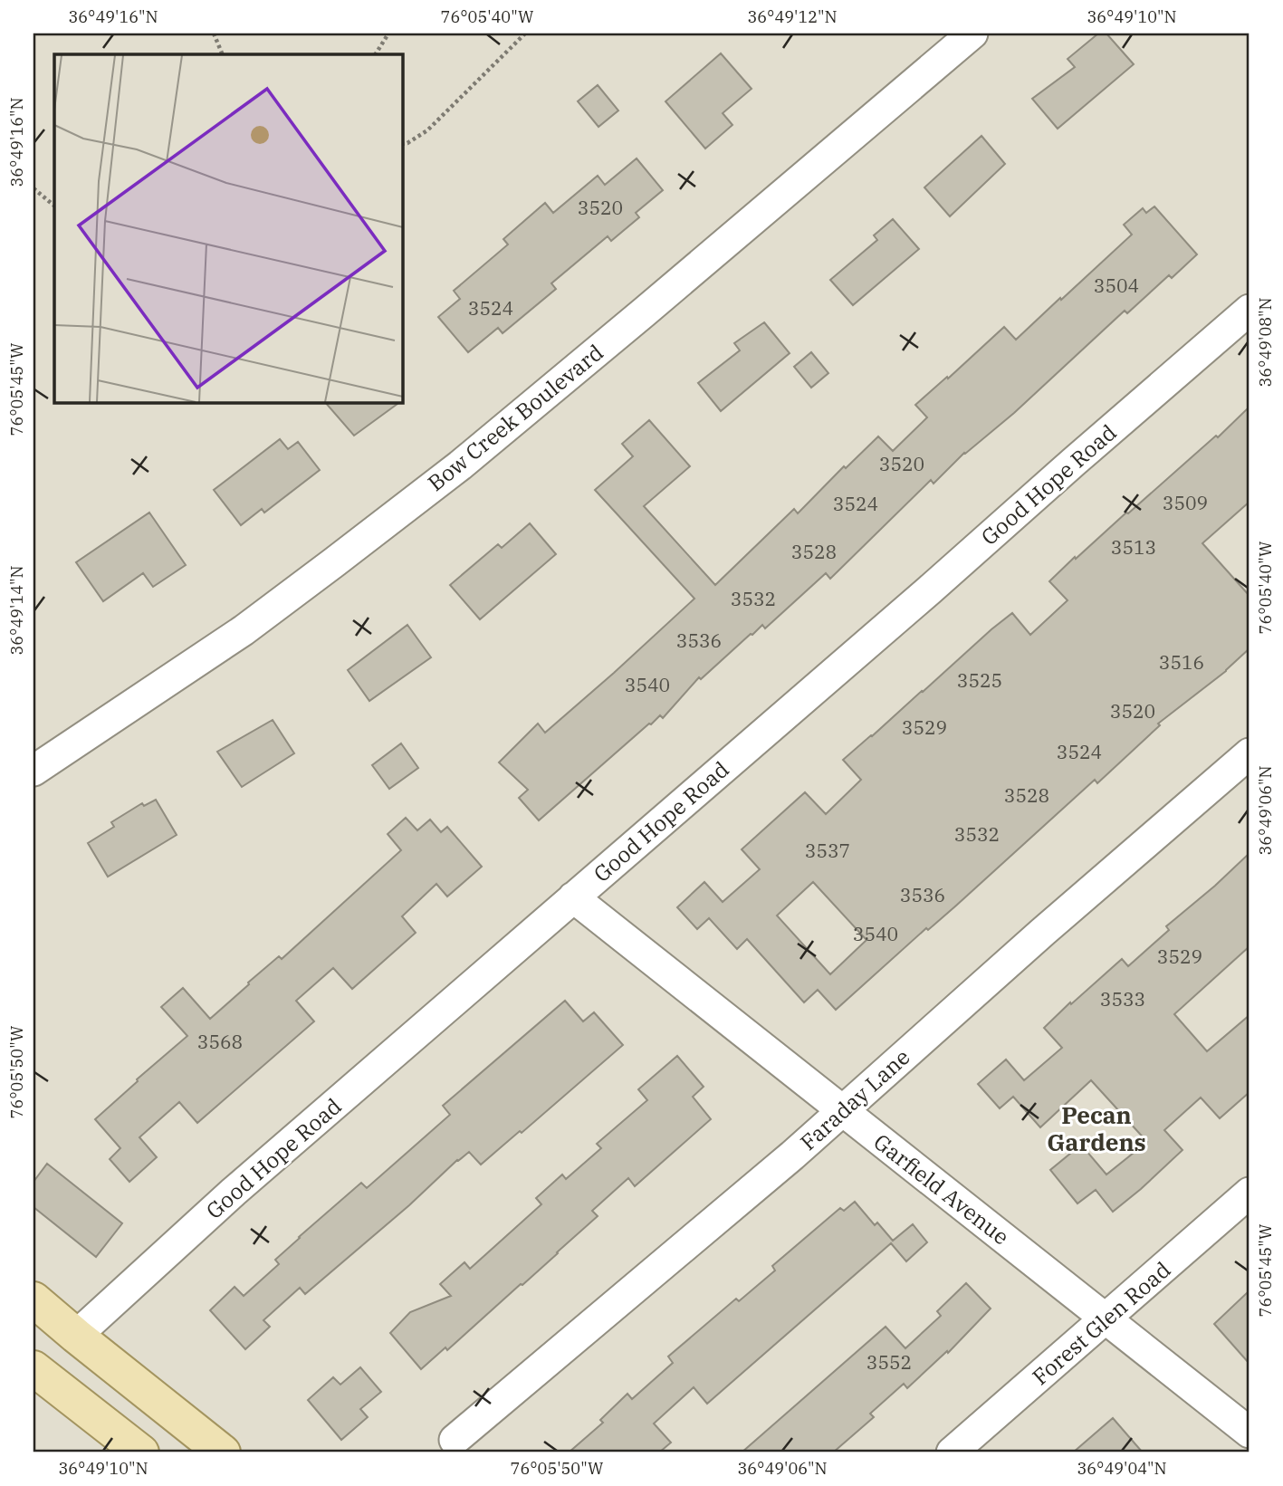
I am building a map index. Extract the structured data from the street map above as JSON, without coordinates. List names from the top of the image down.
{
  "streets": {
    "street": [
      "Bow Creek Boulevard",
      "Good Hope Road",
      "Faraday Lane",
      "Garfield Avenue",
      "Forest Glen Road"
    ]
  },
  "crossings": [
    ["Good Hope Road", "Garfield Avenue"],
    ["Faraday Lane", "Garfield Avenue"],
    ["Garfield Avenue", "Forest Glen Road"]
  ],
  "districts": ["Pecan Gardens"],
  "house_numbers": [
    "3520",
    "3504",
    "3524",
    "3520",
    "3509",
    "3524",
    "3513",
    "3528",
    "3532",
    "3536",
    "3516",
    "3525",
    "3540",
    "3520",
    "3529",
    "3524",
    "3528",
    "3532",
    "3537",
    "3536",
    "3540",
    "3529",
    "3533",
    "3568",
    "3552"
  ],
  "coordinates": [
    "36°49'16\"N",
    "76°05'40\"W",
    "36°49'12\"N",
    "36°49'10\"N",
    "36°49'08\"N",
    "76°05'45\"W",
    "36°49'14\"N",
    "36°49'06\"N",
    "76°05'50\"W",
    "36°49'04\"N"
  ]
}
